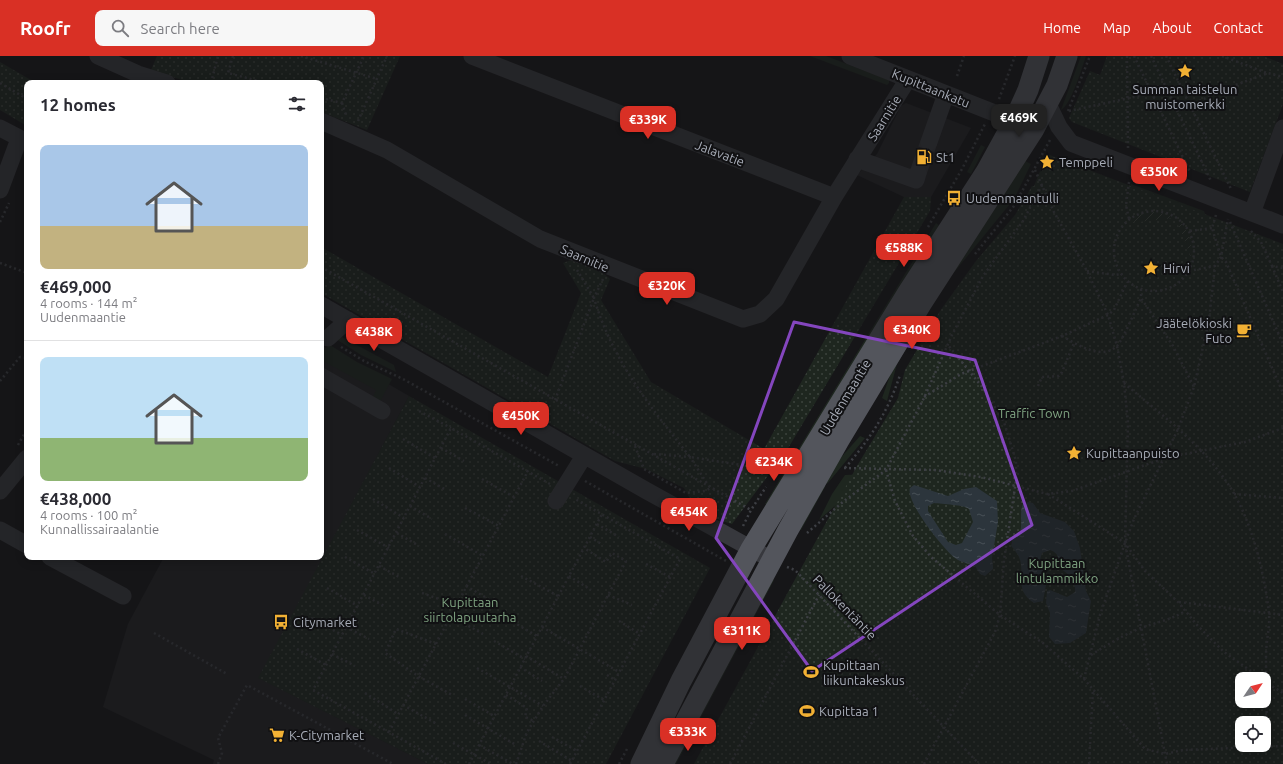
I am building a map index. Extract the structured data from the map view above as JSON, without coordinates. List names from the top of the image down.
{
  "streets": {
    "main road": ["Uudenmaantie"],
    "street": ["Kupittaankatu", "Saarnitie", "Jalavatie"],
    "path": ["Pallokentäntie"]
  },
  "crossings": [
    ["Kupittaankatu", "Saarnitie"],
    ["Kupittaankatu", "Uudenmaantie"],
    ["Saarnitie", "Jalavatie"],
    ["Uudenmaantie", "Pallokentäntie"]
  ],
  "parks": ["Traffic Town", "Kupittaan lintulammikko", "Kupittaan siirtolapuutarha"],
  "places": {
    "place": [
      "Summan taistelun muistomerkki",
      "Temppeli",
      "Hirvi",
      "Kupittaanpuisto"
    ],
    "fuel station": ["St1"],
    "bus stop": ["Uudenmaantulli", "Citymarket"],
    "cafe": ["Jäätelökioski Futo"],
    "sports": ["Kupittaan liikuntakeskus", "Kupittaa 1"],
    "supermarket": ["K-Citymarket"]
  },
  "north": "top right",
  "page": {
    "header": "Roofr",
    "search": "Search here",
    "nav": [
      "Home",
      "Map",
      "About",
      "Contact"
    ],
    "heading": "12 homes",
    "price": [
      "€469K",
      "€339K",
      "€350K",
      "€588K",
      "€320K",
      "€340K",
      "€438K",
      "€450K",
      "€234K",
      "€454K",
      "€311K",
      "€333K"
    ],
    "list": [
      {
        "name": "€469,000",
        "note": "4 rooms · 144 m² · Uudenmaantie"
      },
      {
        "name": "€438,000",
        "note": "4 rooms · 100 m² · Kunnallissairaalantie"
      }
    ]
  }
}
